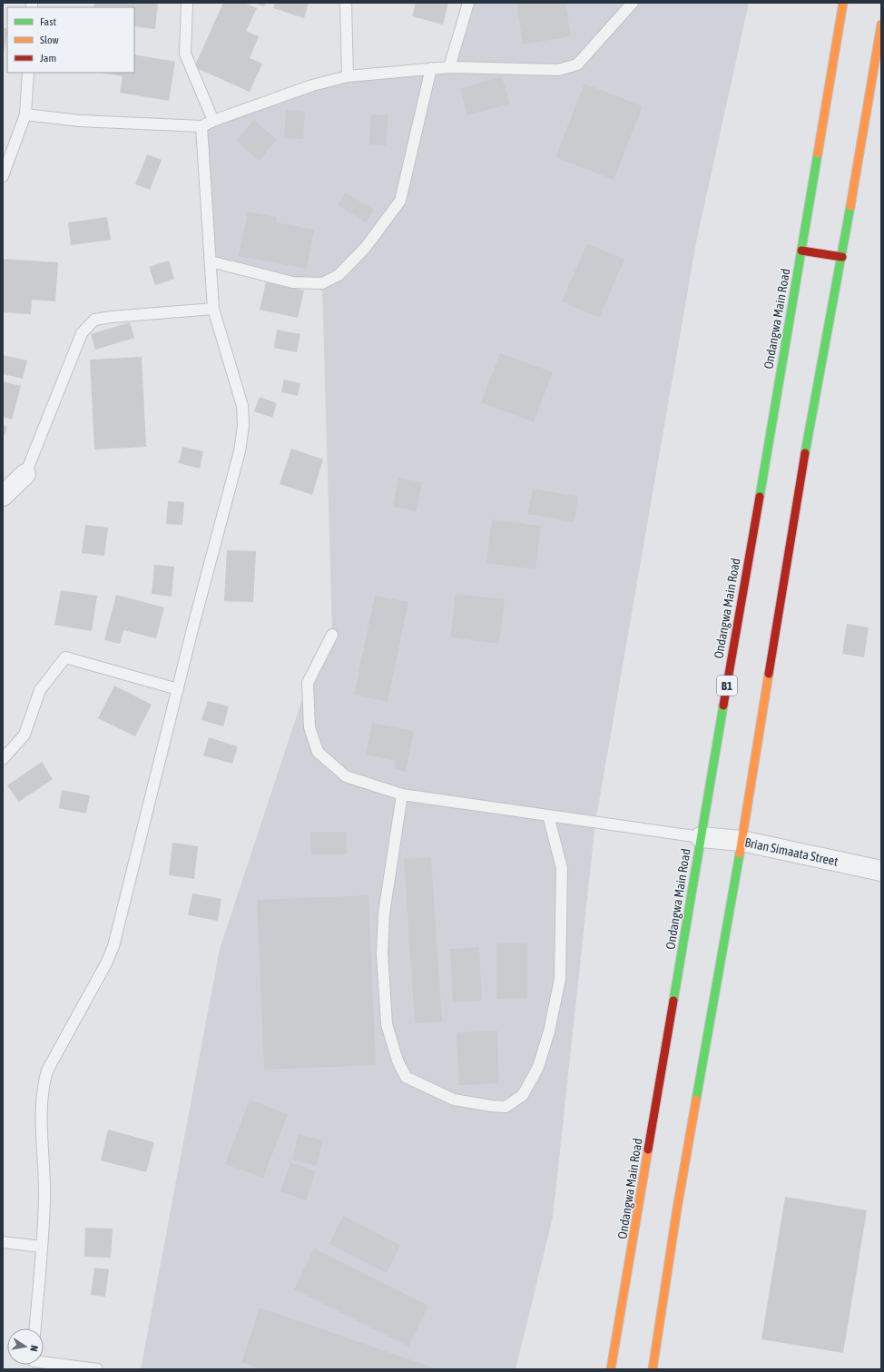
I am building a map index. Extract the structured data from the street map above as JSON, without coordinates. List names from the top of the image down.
{
  "streets": {
    "main road": ["Ondangwa Main Road", "B1"],
    "street": ["Brian Simaata Street"]
  },
  "crossings": [
    ["Ondangwa Main Road", "Brian Simaata Street"]
  ],
  "legend": ["Fast", "Slow", "Jam"],
  "north": "right"
}
